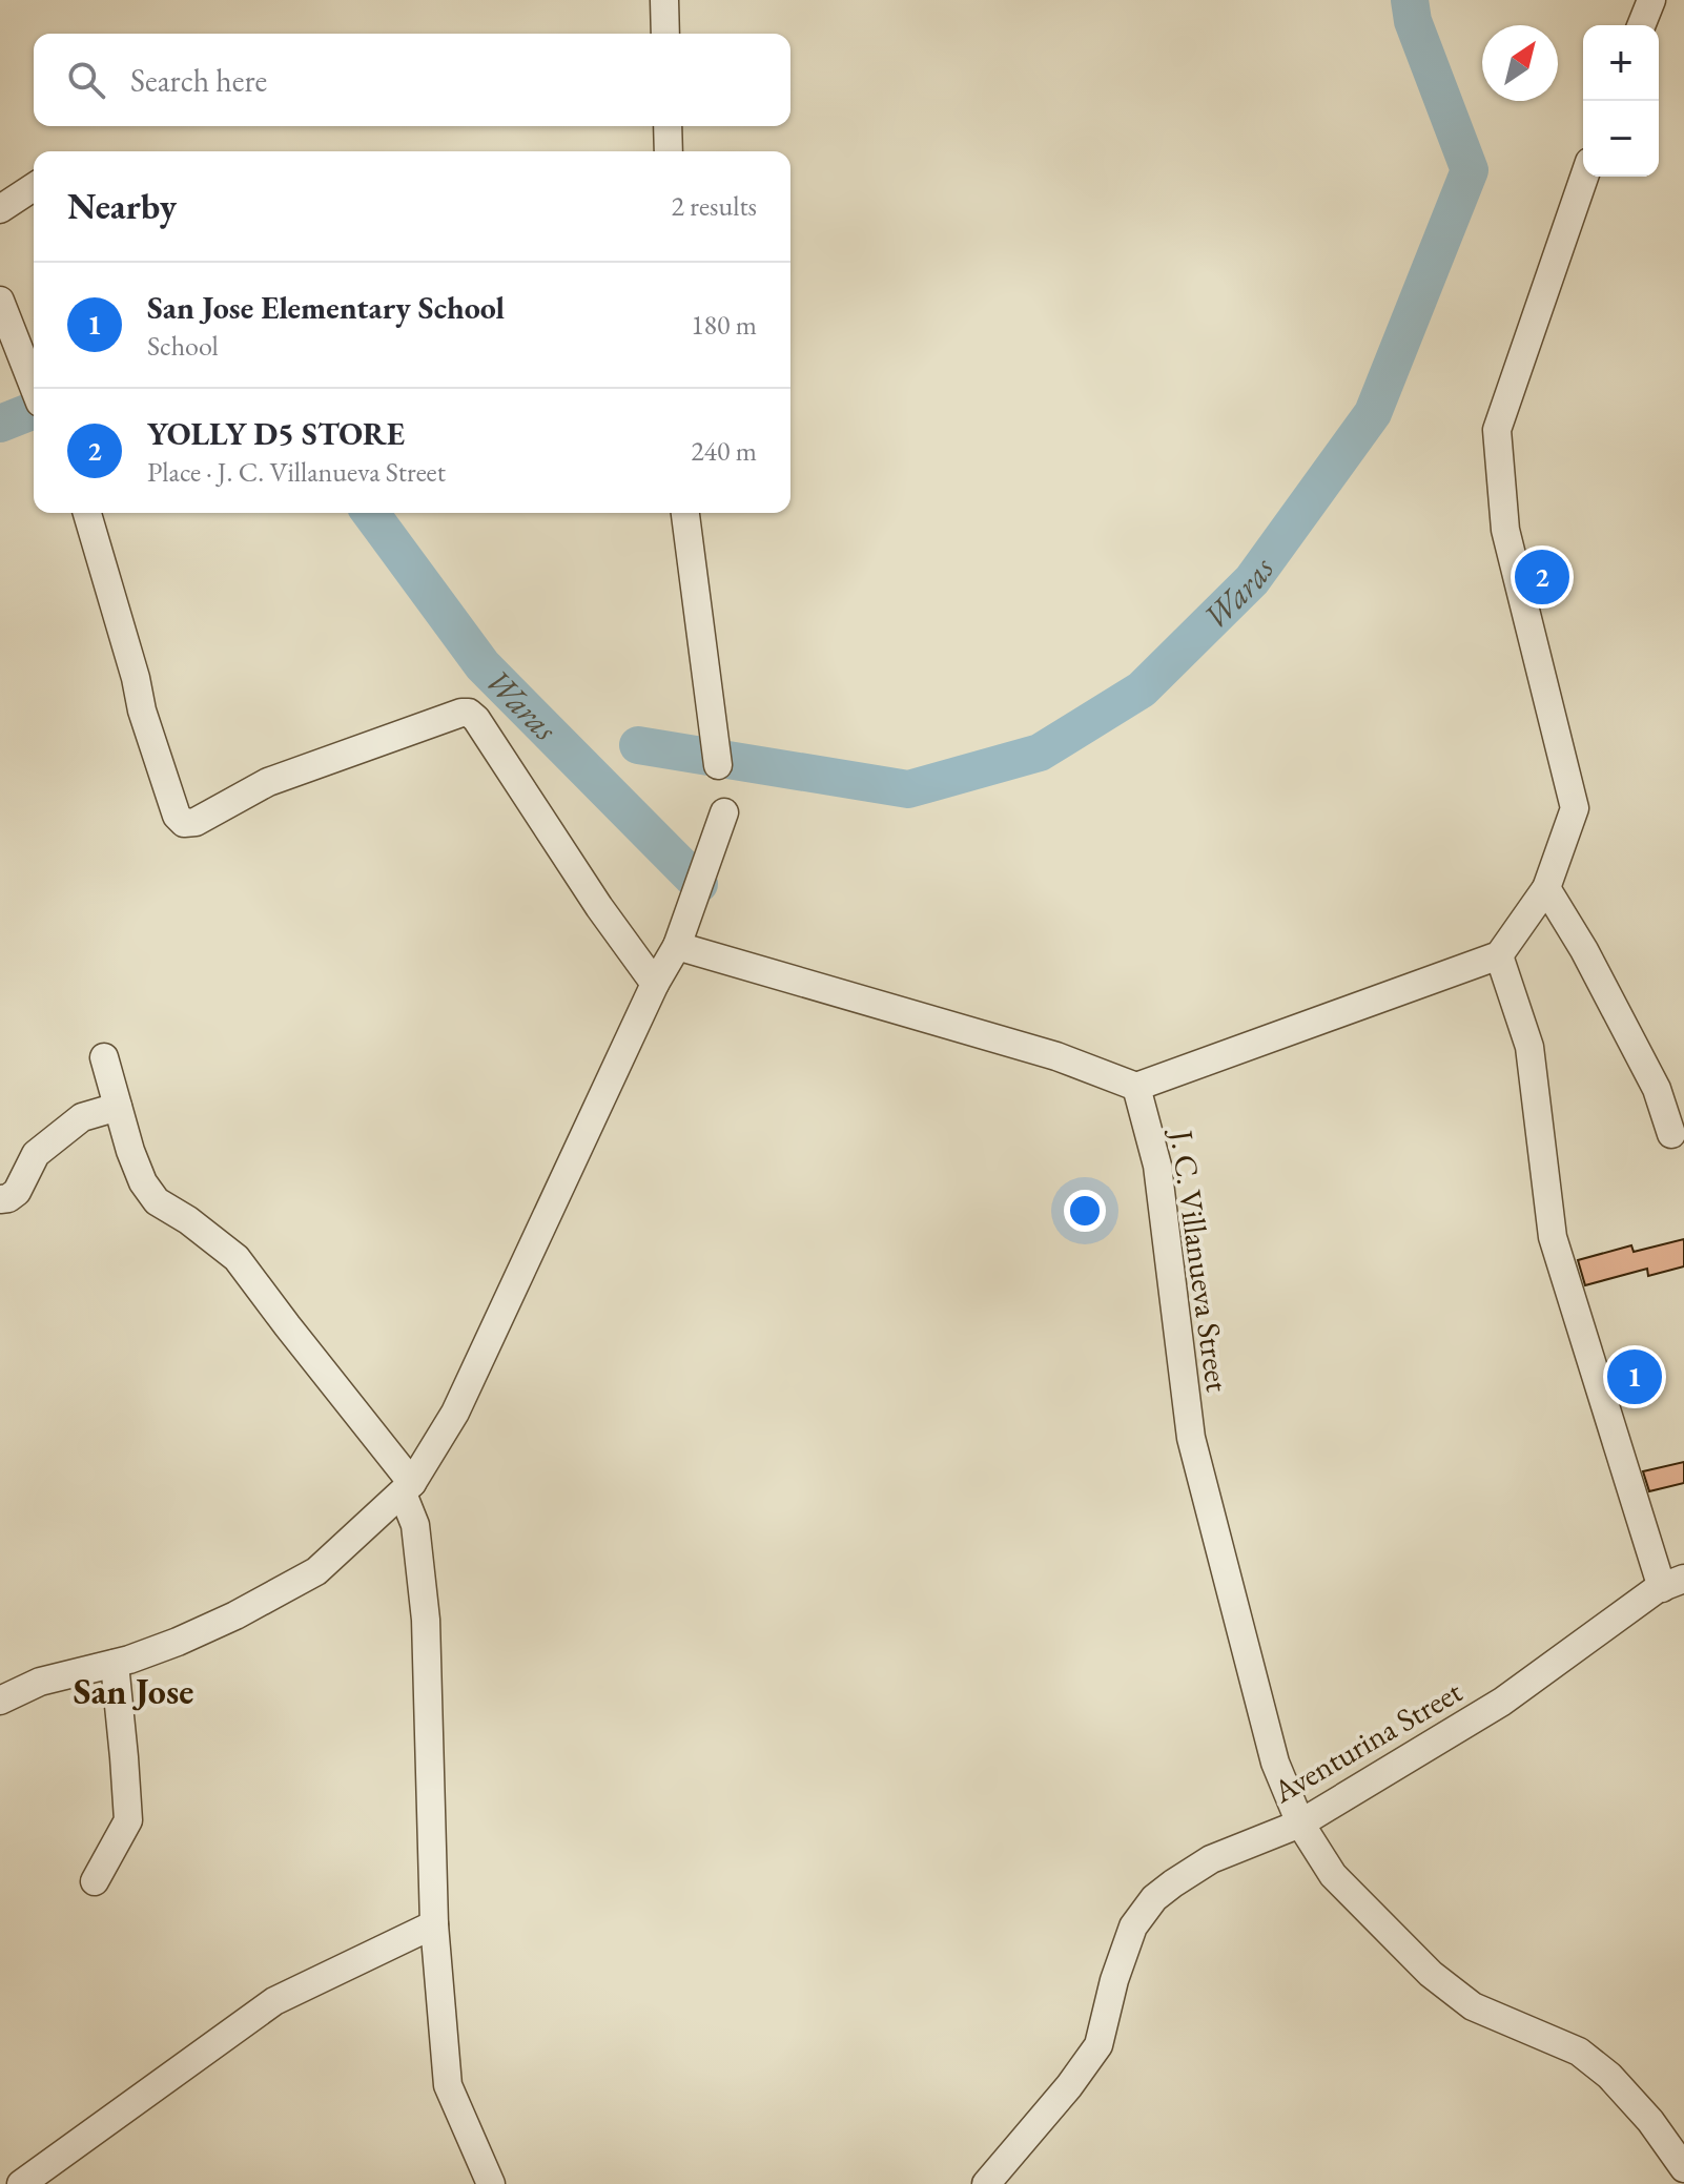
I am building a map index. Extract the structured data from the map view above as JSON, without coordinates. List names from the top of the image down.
{
  "streets": {
    "street": ["J. C. Villanueva Street", "Aventurina Street"]
  },
  "crossings": [
    ["J. C. Villanueva Street", "Aventurina Street"]
  ],
  "districts": ["San Jose"],
  "water": ["Waras"],
  "north": "top right",
  "page": {
    "map_buttons": ["+", "−"],
    "search": "Search here",
    "heading": ["Nearby", "2 results"],
    "list": [
      {
        "mark": "1",
        "name": "San Jose Elementary School",
        "note": "School",
        "value": "180 m"
      },
      {
        "mark": "2",
        "name": "YOLLY D5 STORE",
        "note": "Place · J. C. Villanueva Street",
        "value": "240 m"
      }
    ],
    "pins": ["2", "1"]
  }
}
